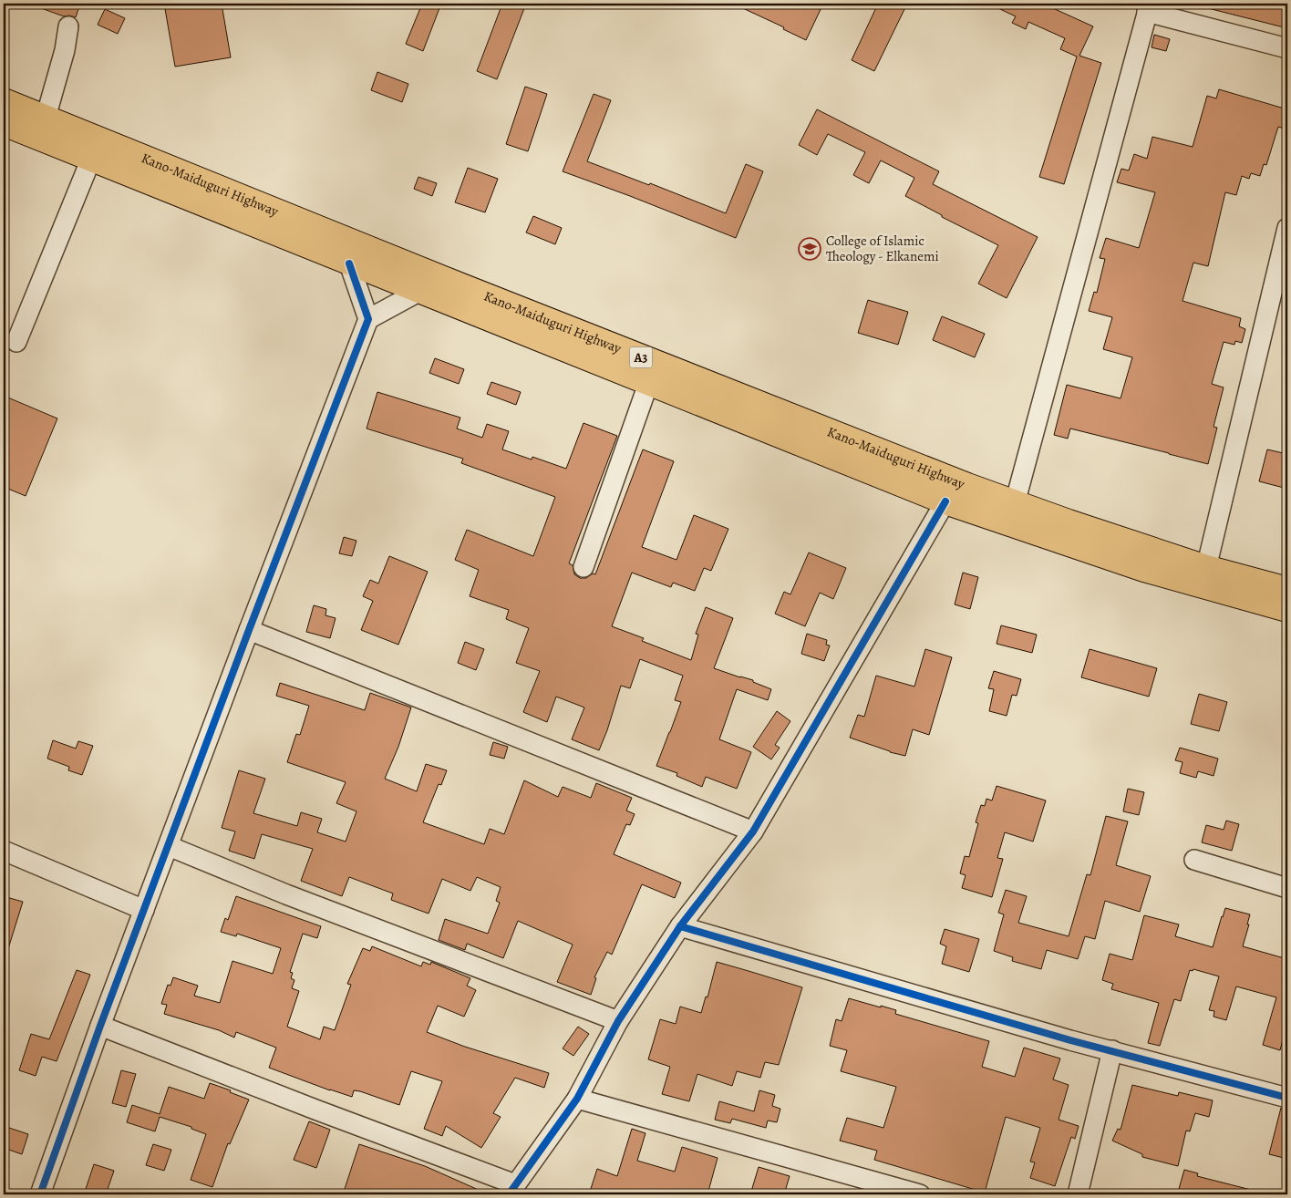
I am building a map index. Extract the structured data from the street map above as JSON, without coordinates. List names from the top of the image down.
{
  "streets": {
    "highway": ["Kano-Maiduguri Highway", "A3"]
  },
  "places": {
    "school or university": ["College of Islamic Theology - Elkanemi"]
  }
}
